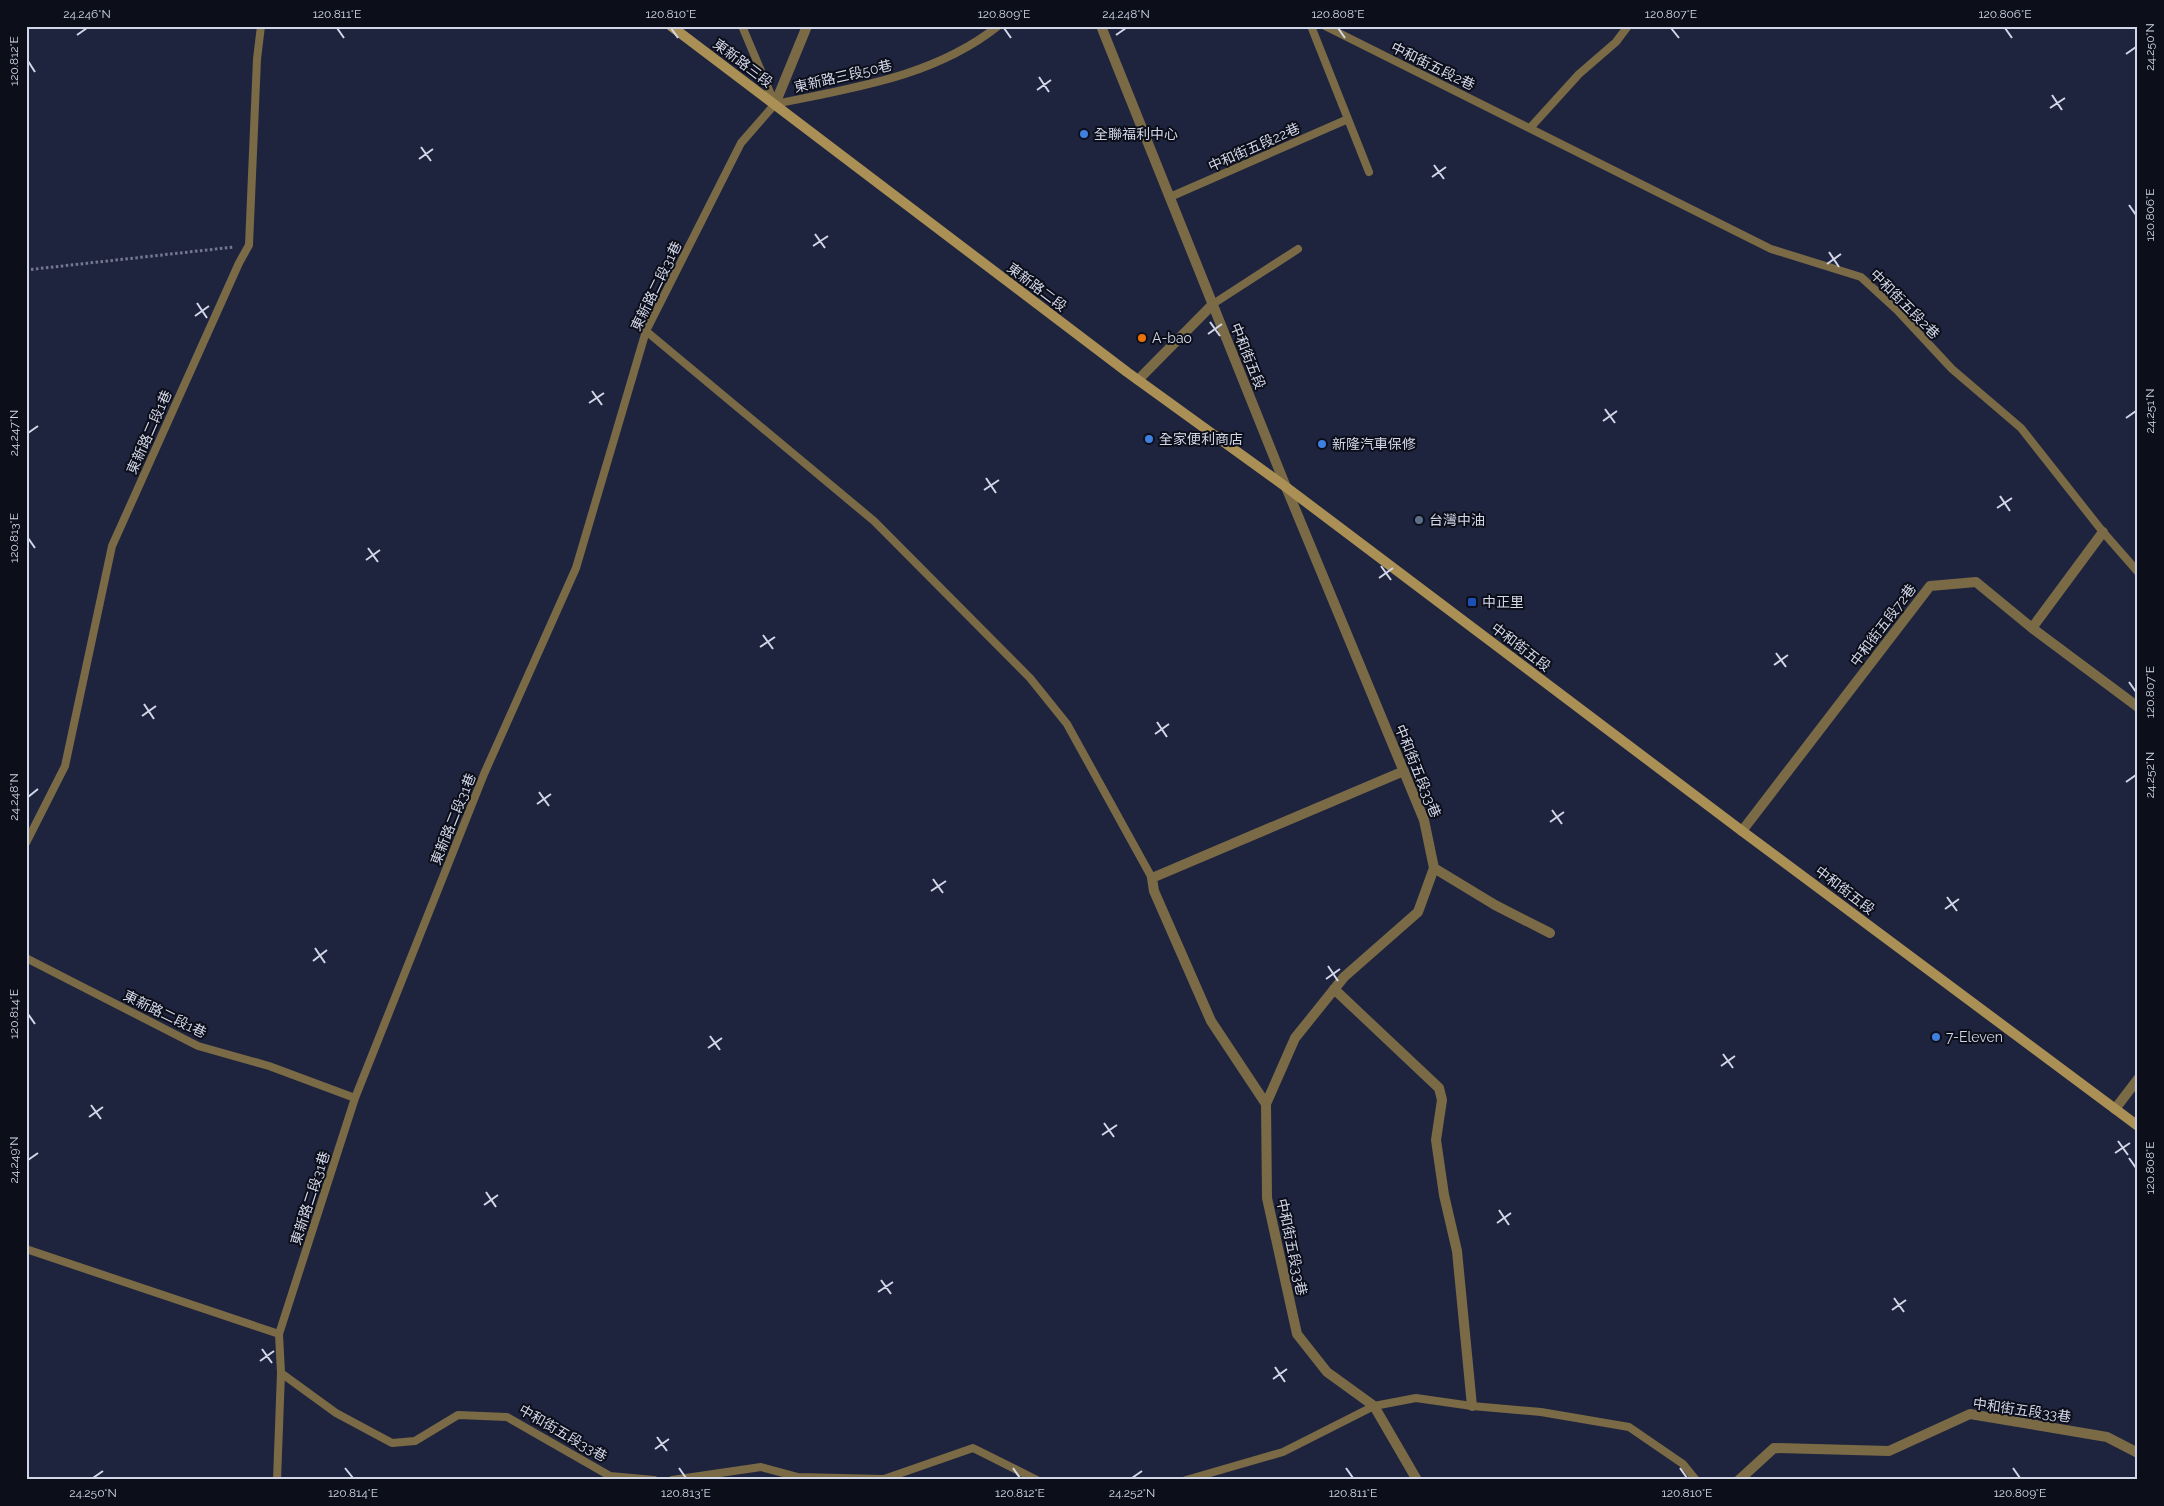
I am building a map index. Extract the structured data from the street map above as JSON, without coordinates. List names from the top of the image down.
{
  "streets": {
    "main road": ["東新路三段", "東新路二段", "中和街五段"],
    "street": ["中和街五段72巷", "中和街五段33巷"],
    "lane": [
      "中和街五段2巷",
      "東新路三段50巷",
      "中和街五段22巷",
      "東新路二段31巷",
      "東新路二段1巷"
    ]
  },
  "crossings": [
    ["東新路三段", "東新路三段50巷"],
    ["東新路三段", "東新路二段31巷"],
    ["東新路三段", "東新路二段"],
    ["東新路三段50巷", "東新路二段31巷"],
    ["東新路三段50巷", "東新路二段"],
    ["中和街五段22巷", "中和街五段"],
    ["東新路二段31巷", "東新路二段"],
    ["東新路二段31巷", "東新路二段1巷"],
    ["東新路二段31巷", "中和街五段33巷"],
    ["東新路二段", "中和街五段"],
    ["東新路二段", "中和街五段33巷"],
    ["中和街五段", "中和街五段72巷"],
    ["中和街五段", "中和街五段33巷"]
  ],
  "places": {
    "other": [
      "全聯福利中心",
      "A-bao",
      "全家便利商店",
      "新隆汽車保修",
      "台灣中油",
      "7-Eleven"
    ],
    "transit": ["中正里"]
  },
  "coordinates": [
    "24.246°N",
    "120.811°E",
    "120.810°E",
    "120.809°E",
    "24.248°N",
    "120.808°E",
    "120.807°E",
    "120.806°E",
    "24.250°N",
    "120.812°E",
    "24.251°N",
    "24.247°N",
    "120.813°E",
    "24.252°N",
    "120.814°E",
    "24.249°N"
  ]
}
